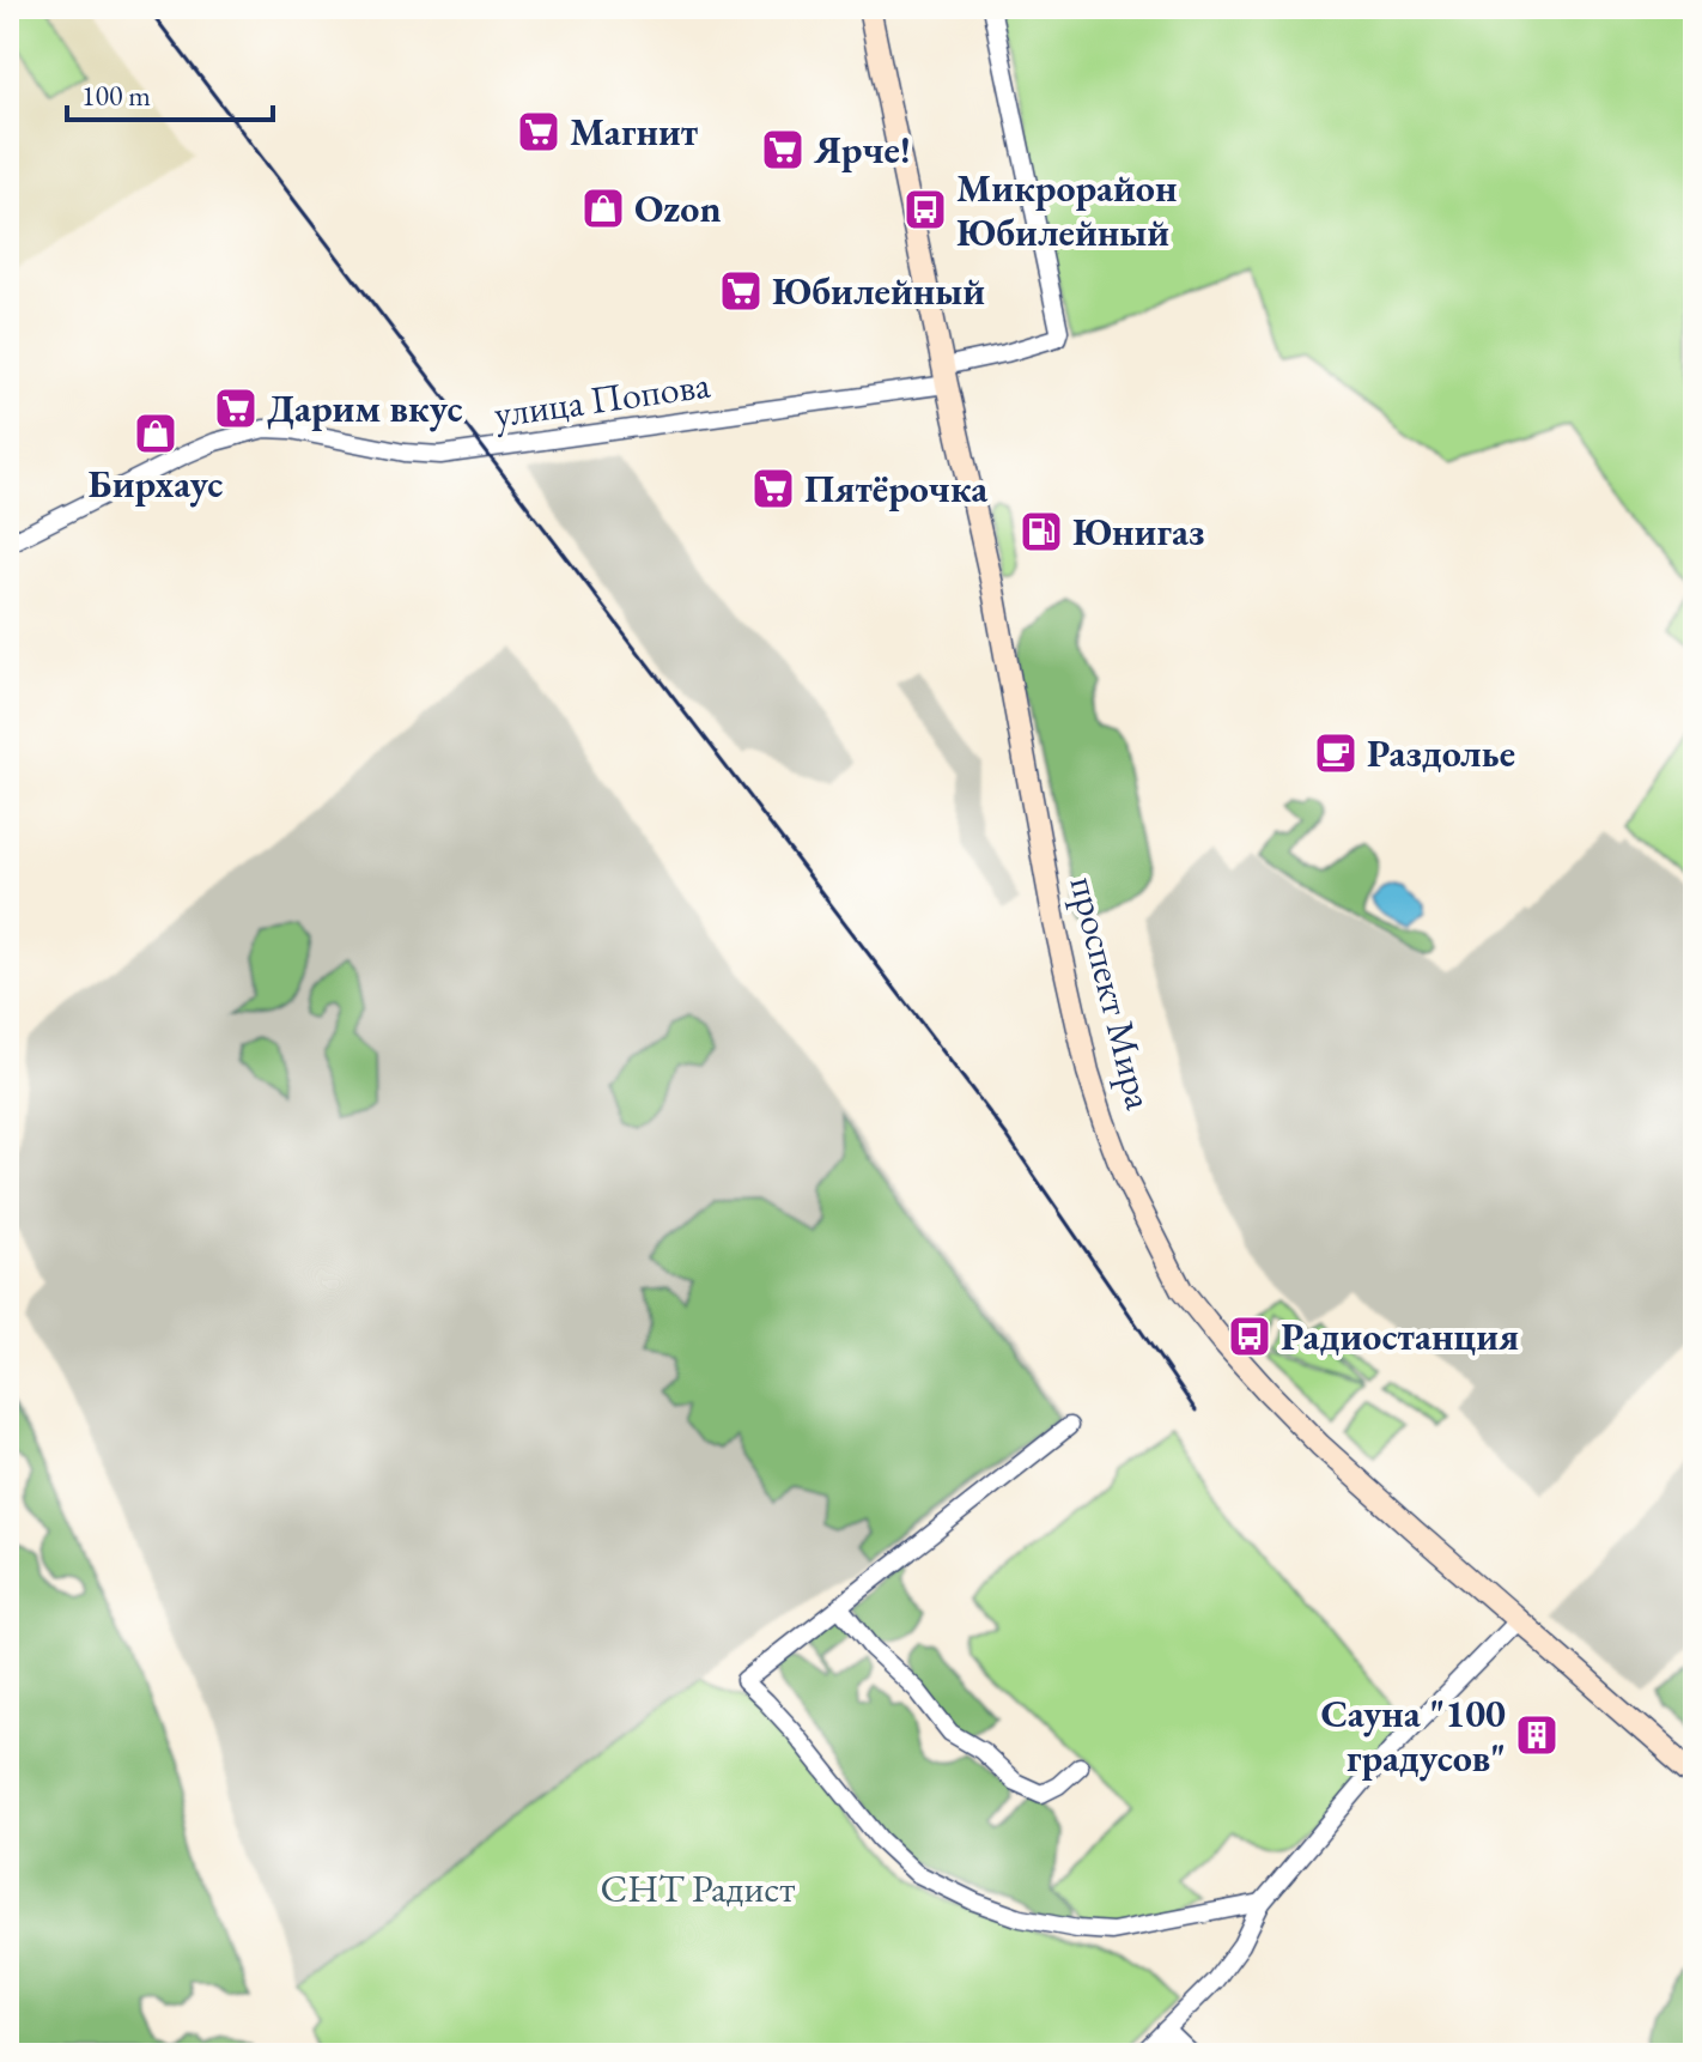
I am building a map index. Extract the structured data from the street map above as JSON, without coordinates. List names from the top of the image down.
{
  "streets": {
    "street": ["улица Попова", "проспект Мира"]
  },
  "crossings": [
    ["улица Попова", "проспект Мира"]
  ],
  "parks": ["СНТ Радист"],
  "places": {
    "supermarket": [
      "Магнит",
      "Ярче!",
      "Юбилейный",
      "Дарим вкус",
      "Пятёрочка"
    ],
    "shop": ["Ozon", "Бирхаус"],
    "bus stop": ["Микрорайон Юбилейный", "Радиостанция"],
    "fuel station": ["Юнигаз"],
    "cafe": ["Раздолье"],
    "building": ["Сауна \"100 градусов\""]
  },
  "scale_bar": "100 m"
}
